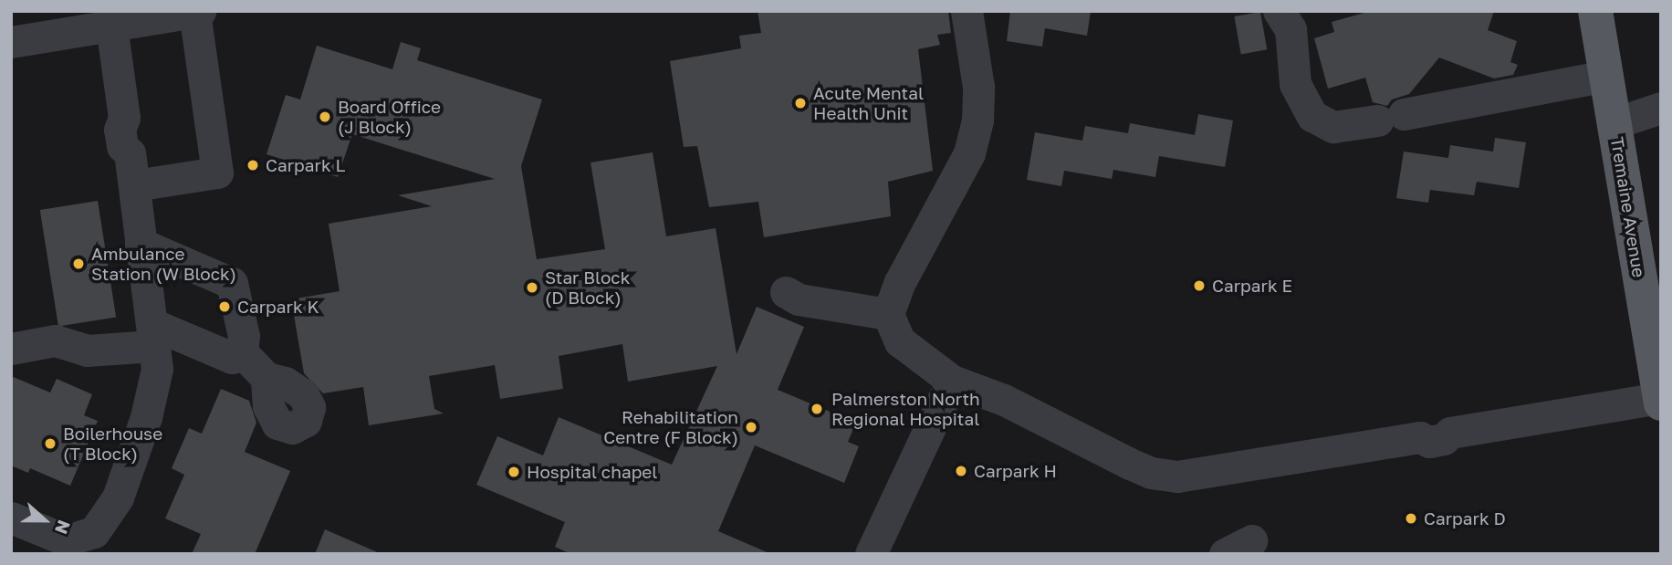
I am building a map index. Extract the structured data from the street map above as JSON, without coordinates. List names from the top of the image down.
{
  "streets": {
    "main road": ["Tremaine Avenue"]
  },
  "places": [
    "Acute Mental Health Unit",
    "Board Office (J Block)",
    "Carpark L",
    "Ambulance Station (W Block)",
    "Carpark E",
    "Star Block (D Block)",
    "Carpark K",
    "Palmerston North Regional Hospital",
    "Rehabilitation Centre (F Block)",
    "Boilerhouse (T Block)",
    "Carpark H",
    "Hospital chapel",
    "Carpark D"
  ],
  "north": "right"
}
